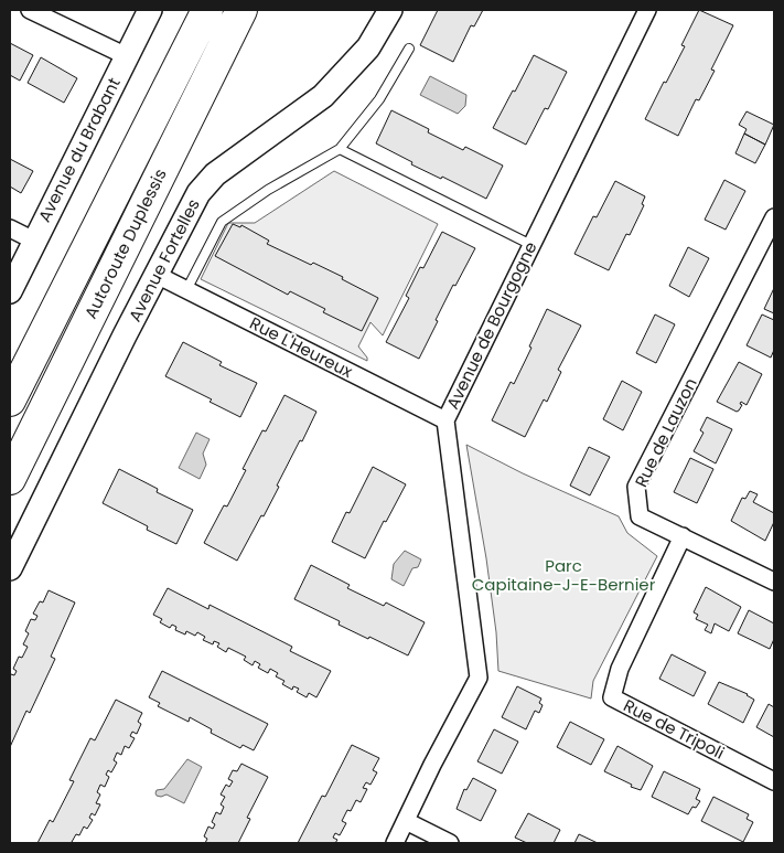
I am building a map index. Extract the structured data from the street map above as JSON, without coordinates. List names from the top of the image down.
{
  "streets": {
    "highway": ["Autoroute Duplessis"],
    "street": [
      "Avenue du Brabant",
      "Avenue Fortelles",
      "Avenue de Bourgogne",
      "Rue L'Heureux",
      "Rue de Lauzon",
      "Rue de Tripoli"
    ]
  },
  "crossings": [
    ["Avenue Fortelles", "Rue L'Heureux"],
    ["Avenue de Bourgogne", "Rue L'Heureux"],
    ["Rue de Lauzon", "Rue de Tripoli"]
  ],
  "parks": ["Parc Capitaine-J-E-Bernier"]
}
